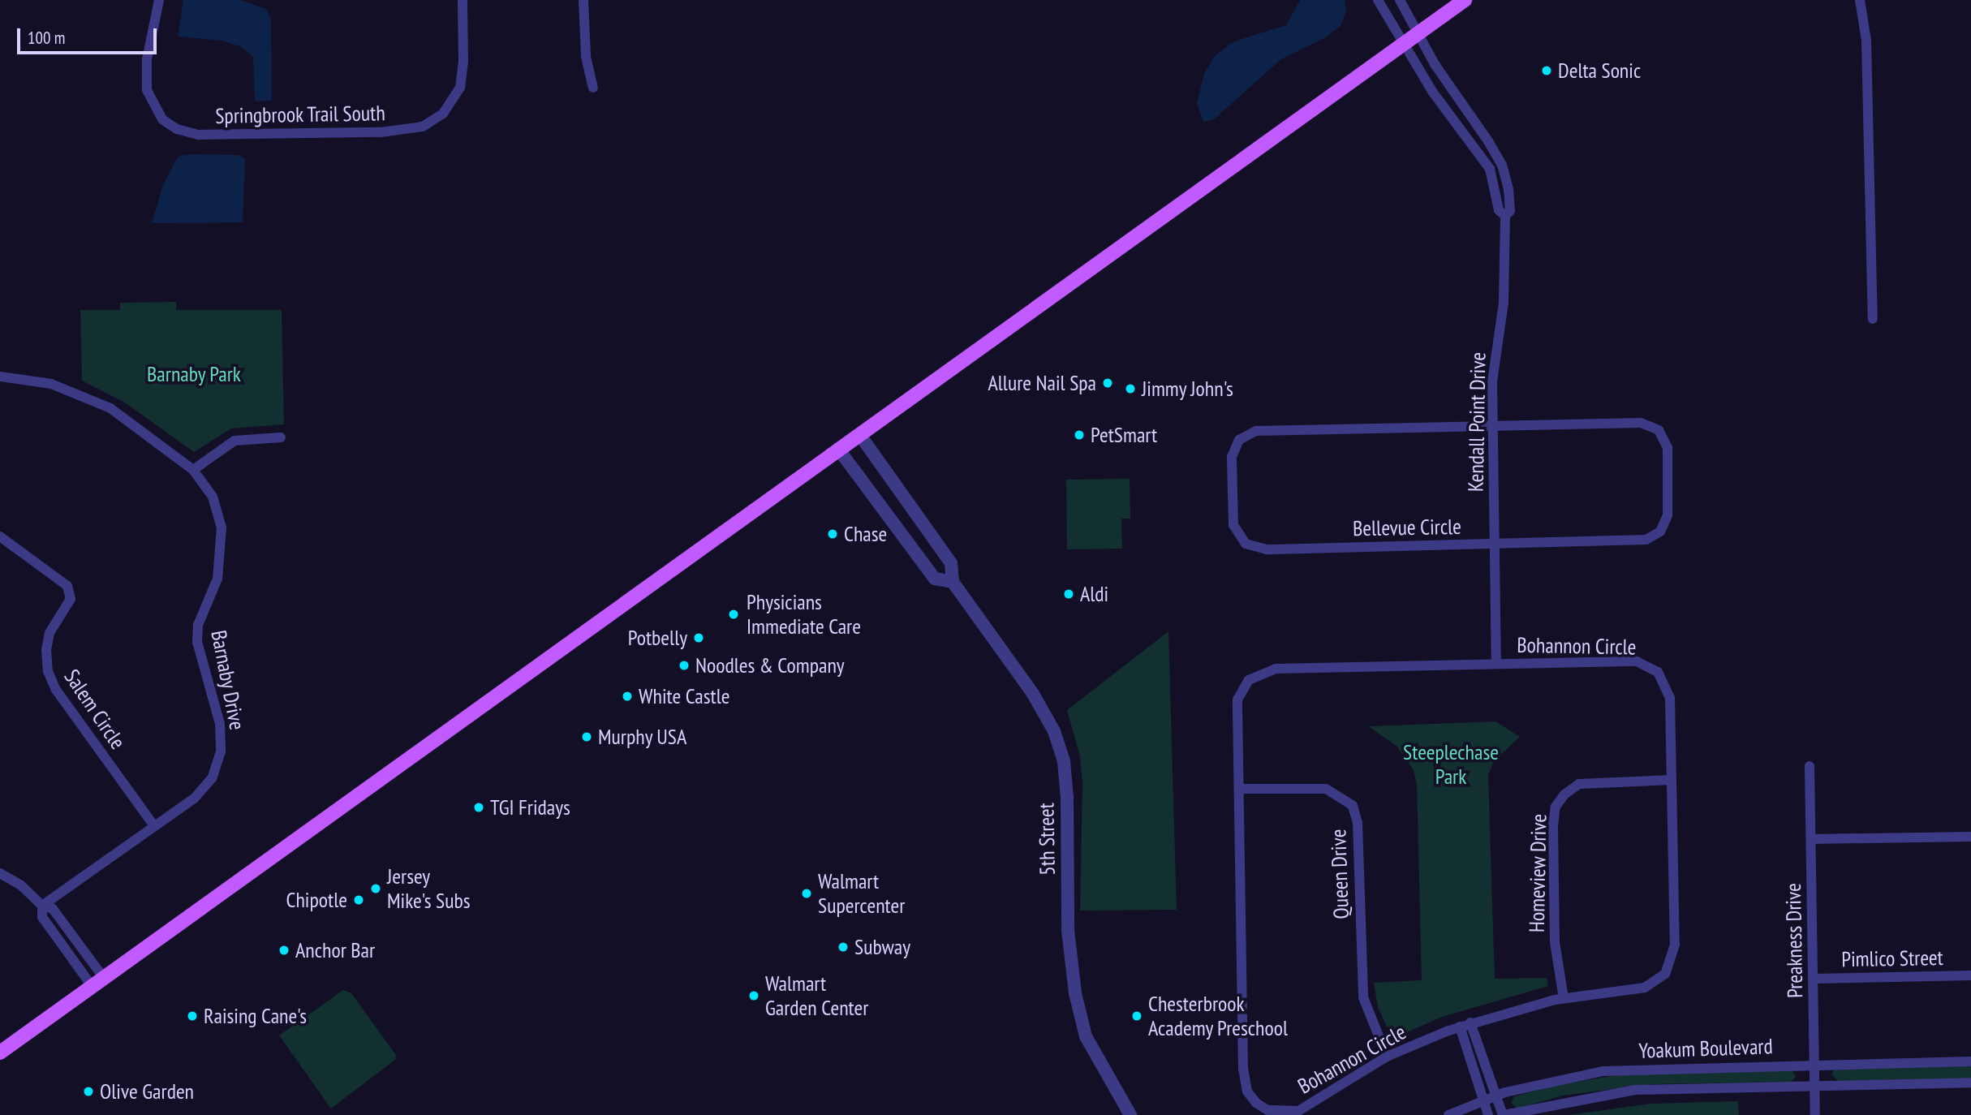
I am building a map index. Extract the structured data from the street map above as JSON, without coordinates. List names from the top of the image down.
{
  "streets": {
    "street": [
      "Springbrook Trail South",
      "Kendall Point Drive",
      "Bellevue Circle",
      "Bohannon Circle",
      "Barnaby Drive",
      "Salem Circle",
      "5th Street",
      "Homeview Drive",
      "Queen Drive",
      "Preakness Drive",
      "Pimlico Street",
      "Yoakum Boulevard"
    ]
  },
  "crossings": [
    ["Kendall Point Drive", "Bellevue Circle"],
    ["Kendall Point Drive", "Bohannon Circle"],
    ["Bohannon Circle", "Homeview Drive"],
    ["Bohannon Circle", "Queen Drive"],
    ["Barnaby Drive", "Salem Circle"],
    ["Preakness Drive", "Pimlico Street"],
    ["Preakness Drive", "Yoakum Boulevard"]
  ],
  "parks": ["Barnaby Park", "Steeplechase Park"],
  "places": [
    "Delta Sonic",
    "Allure Nail Spa",
    "Jimmy John's",
    "PetSmart",
    "Chase",
    "Aldi",
    "Physicians Immediate Care",
    "Potbelly",
    "Noodles & Company",
    "White Castle",
    "Murphy USA",
    "TGI Fridays",
    "Jersey Mike's Subs",
    "Walmart Supercenter",
    "Chipotle",
    "Subway",
    "Anchor Bar",
    "Walmart Garden Center",
    "Raising Cane's",
    "Chesterbrook Academy Preschool",
    "Olive Garden"
  ],
  "scale_bar": "100 m"
}
